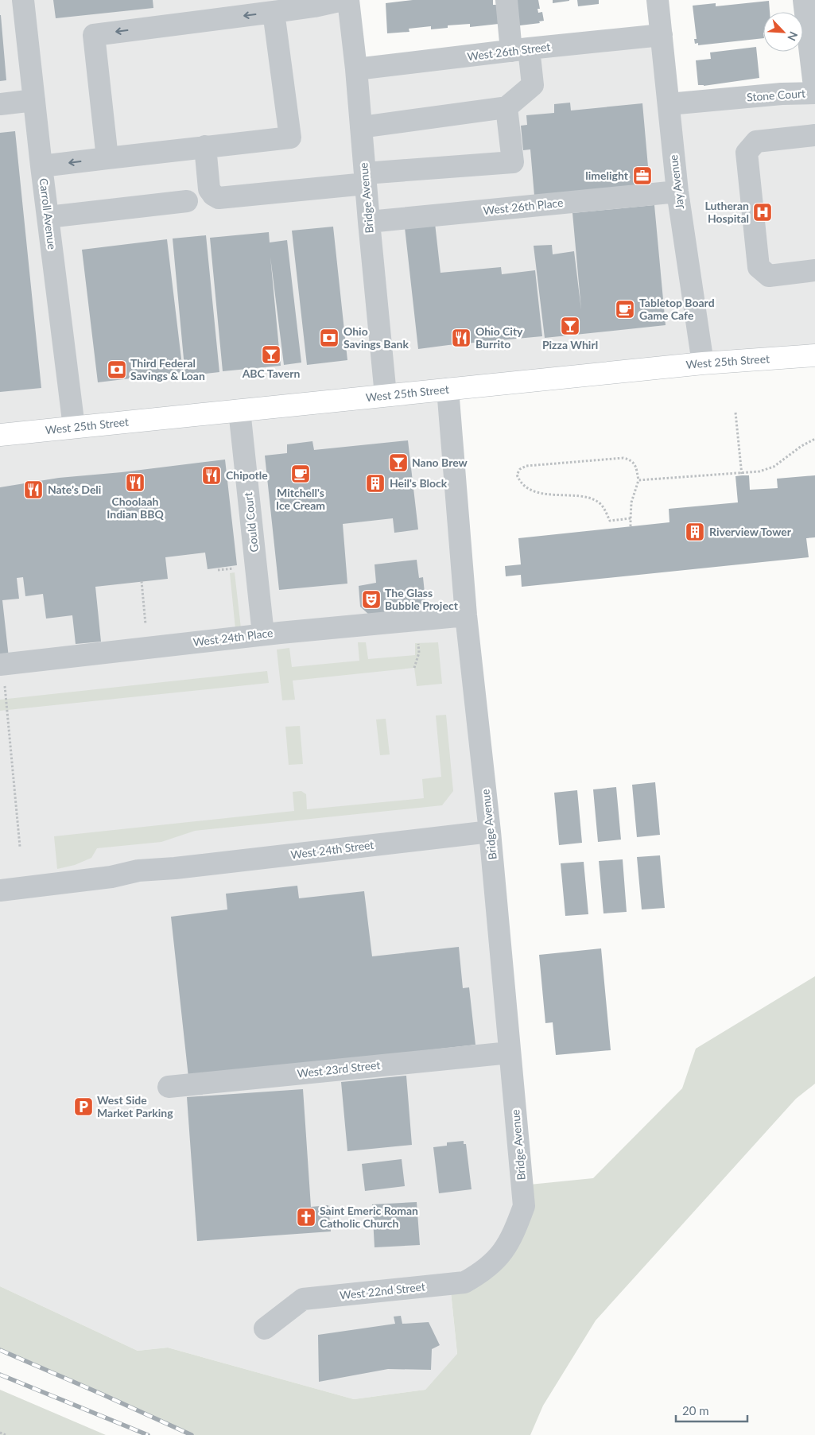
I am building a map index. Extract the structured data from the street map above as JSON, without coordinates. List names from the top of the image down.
{
  "streets": {
    "main road": ["West 25th Street"],
    "street": [
      "West 26th Street",
      "Stone Court",
      "Jay Avenue",
      "Bridge Avenue",
      "West 26th Place",
      "Carroll Avenue",
      "Gould Court",
      "West 24th Place",
      "West 24th Street",
      "West 23rd Street",
      "West 22nd Street"
    ]
  },
  "crossings": [
    ["West 26th Street", "Jay Avenue"],
    ["West 26th Street", "Bridge Avenue"],
    ["Stone Court", "Jay Avenue"],
    ["Jay Avenue", "West 26th Place"],
    ["Jay Avenue", "West 25th Street"],
    ["Bridge Avenue", "West 26th Place"],
    ["Bridge Avenue", "West 25th Street"],
    ["Bridge Avenue", "West 24th Place"],
    ["Bridge Avenue", "West 24th Street"],
    ["Bridge Avenue", "West 23rd Street"],
    ["Bridge Avenue", "West 22nd Street"],
    ["Carroll Avenue", "West 25th Street"],
    ["West 25th Street", "Gould Court"],
    ["Gould Court", "West 24th Place"]
  ],
  "places": {
    "office": ["limelight"],
    "hospital": ["Lutheran Hospital"],
    "cafe": ["Tabletop Board Game Cafe", "Mitchell's Ice Cream"],
    "bar": ["Pizza Whirl", "ABC Tavern", "Nano Brew"],
    "bank": ["Ohio Savings Bank", "Third Federal Savings & Loan"],
    "restaurant": [
      "Ohio City Burrito",
      "Chipotle",
      "Choolaah Indian BBQ",
      "Nate’s Deli"
    ],
    "building": ["Heil's Block", "Riverview Tower"],
    "theatre": ["The Glass Bubble Project"],
    "parking": ["West Side Market Parking"],
    "church": ["Saint Emeric Roman Catholic Church"]
  },
  "scale_bar": "20 m",
  "north": "bottom right"
}
